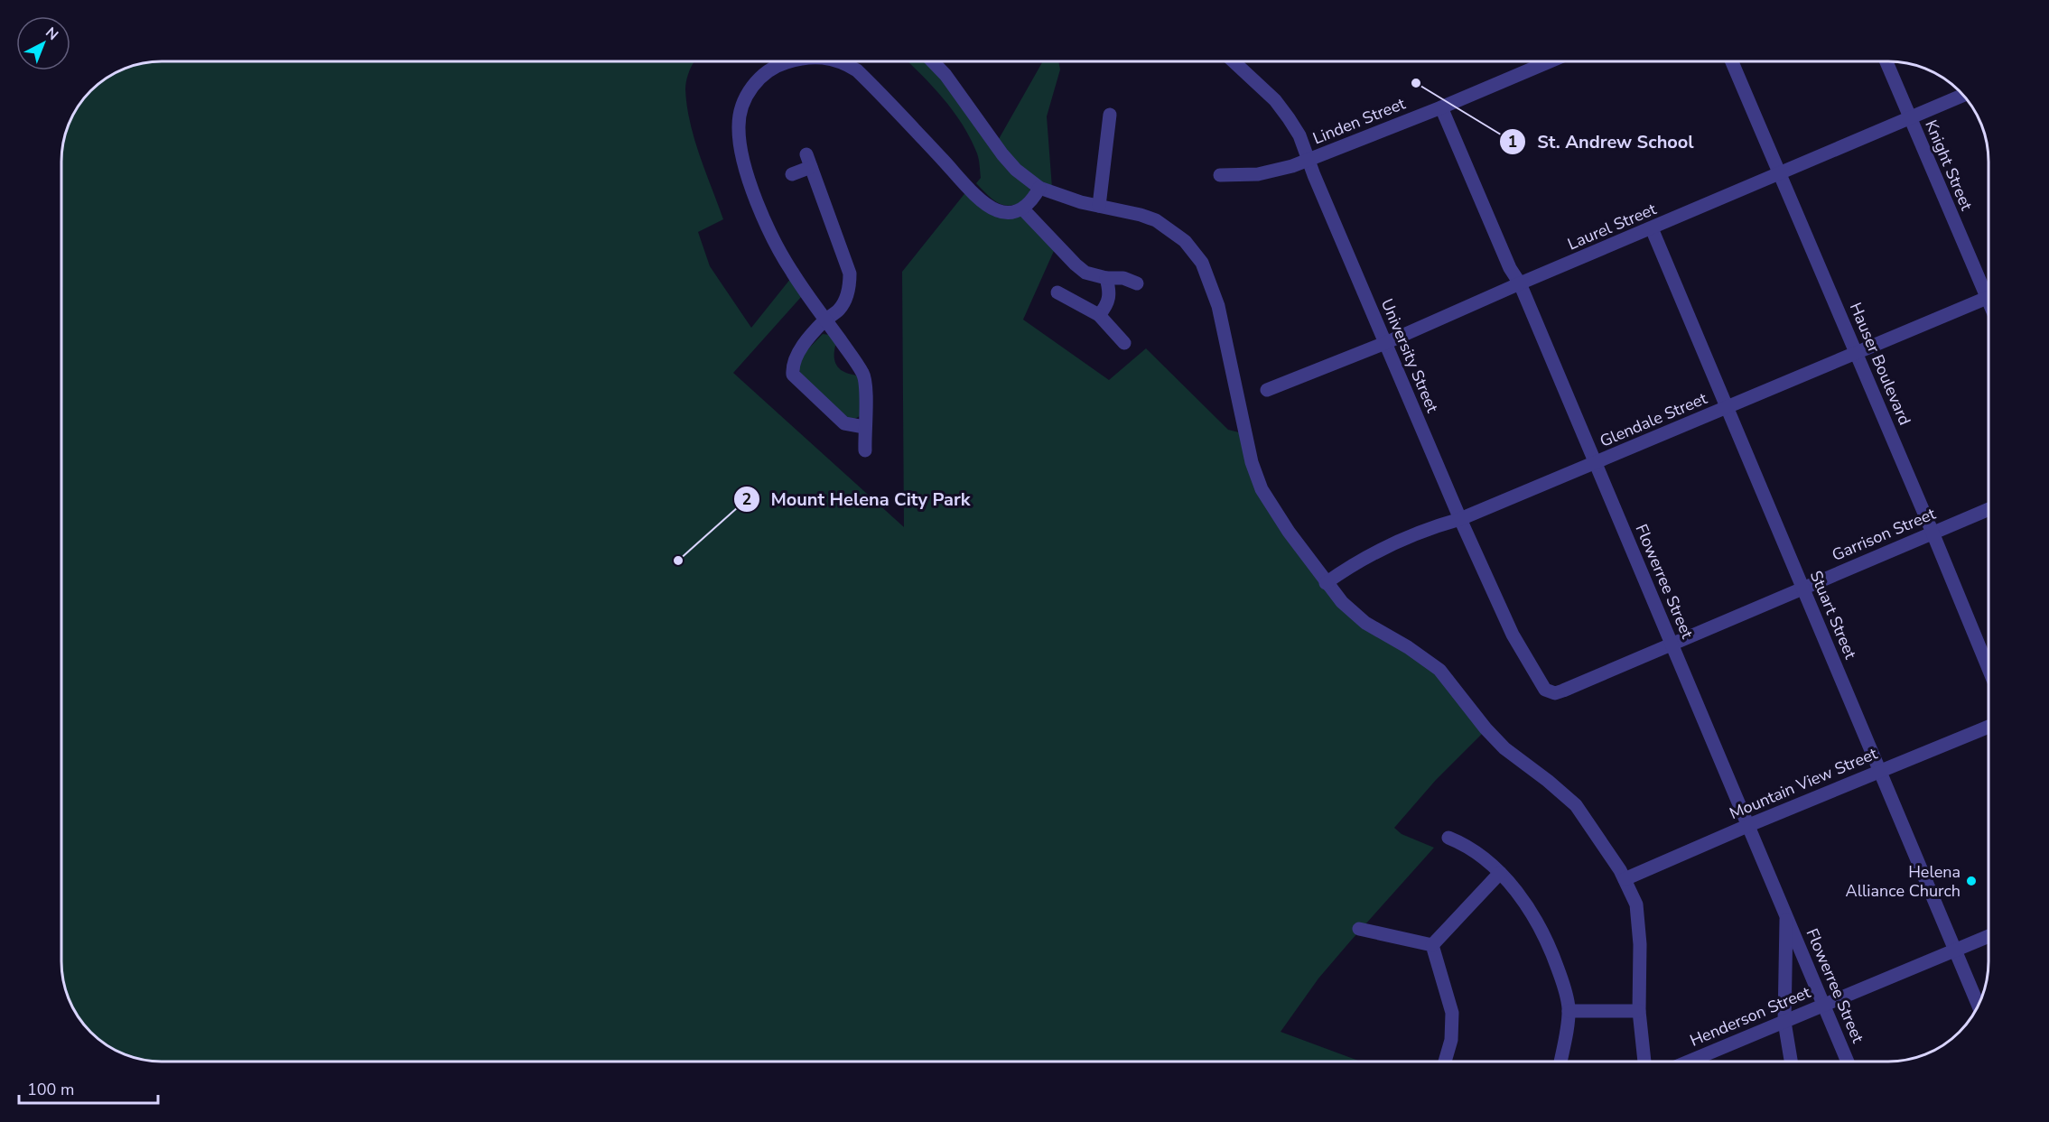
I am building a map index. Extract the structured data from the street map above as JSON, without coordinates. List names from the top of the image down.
{
  "streets": {
    "street": [
      "Linden Street",
      "Knight Street",
      "Laurel Street",
      "University Street",
      "Hauser Boulevard",
      "Glendale Street",
      "Garrison Street",
      "Flowerree Street",
      "Stuart Street",
      "Mountain View Street",
      "Henderson Street"
    ]
  },
  "crossings": [
    ["Linden Street", "University Street"],
    ["Linden Street", "Flowerree Street"],
    ["Knight Street", "Laurel Street"],
    ["Laurel Street", "University Street"],
    ["Laurel Street", "Hauser Boulevard"],
    ["Laurel Street", "Flowerree Street"],
    ["Laurel Street", "Stuart Street"],
    ["University Street", "Glendale Street"],
    ["University Street", "Garrison Street"],
    ["Hauser Boulevard", "Glendale Street"],
    ["Hauser Boulevard", "Garrison Street"],
    ["Glendale Street", "Flowerree Street"],
    ["Glendale Street", "Stuart Street"],
    ["Garrison Street", "Flowerree Street"],
    ["Garrison Street", "Stuart Street"],
    ["Flowerree Street", "Mountain View Street"],
    ["Flowerree Street", "Henderson Street"],
    ["Stuart Street", "Mountain View Street"],
    ["Stuart Street", "Henderson Street"]
  ],
  "places": ["St. Andrew School", "Mount Helena City Park", "Helena Alliance Church"],
  "scale_bar": "100 m",
  "north": "top right"
}
